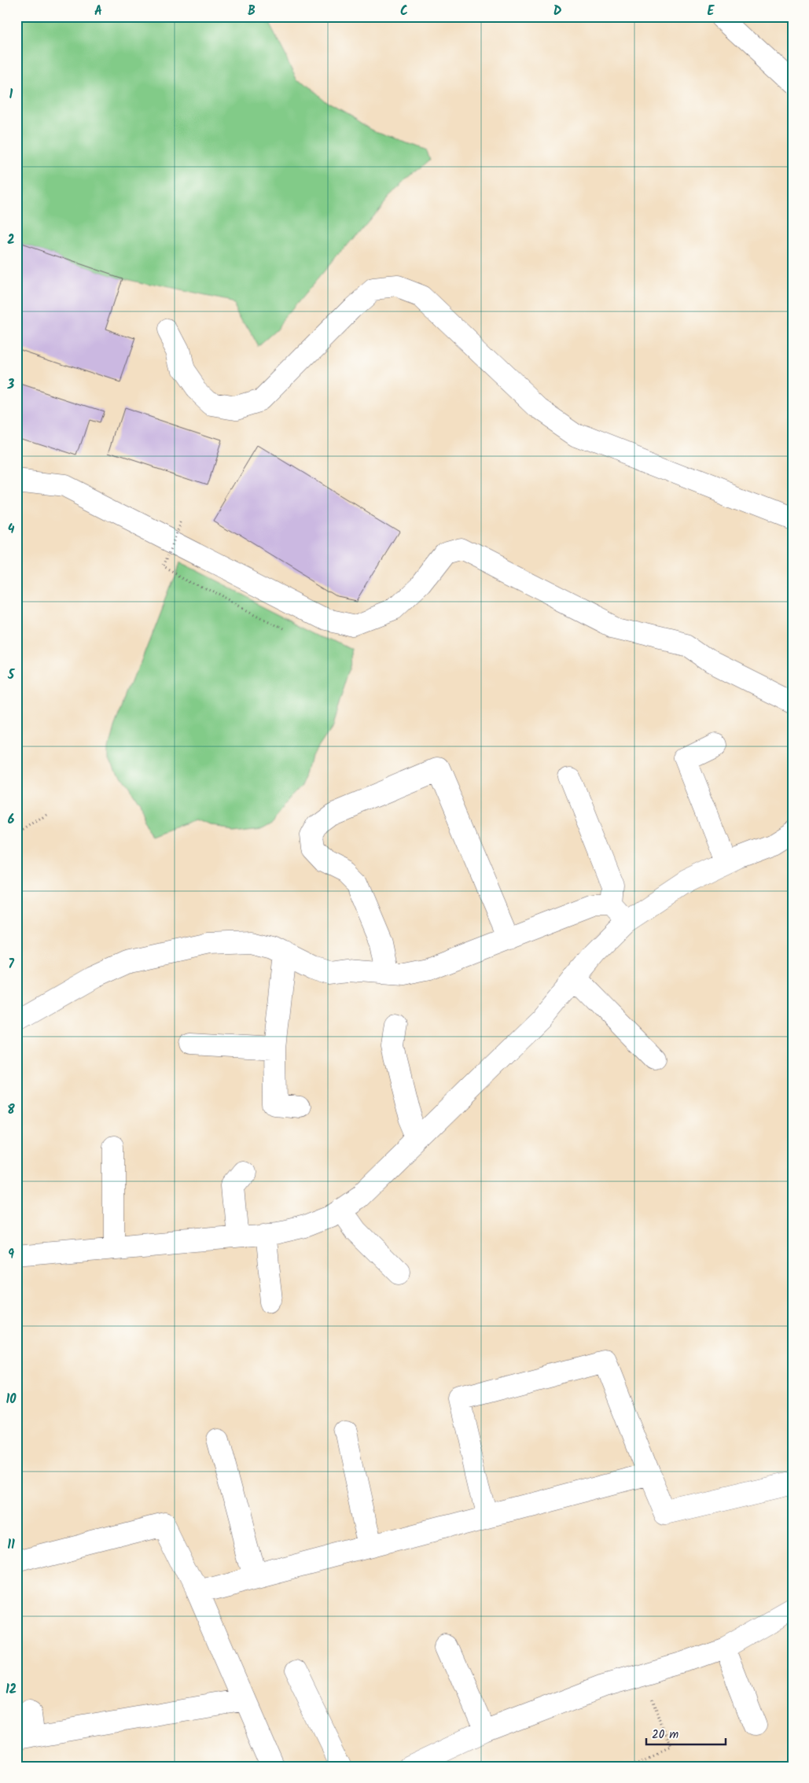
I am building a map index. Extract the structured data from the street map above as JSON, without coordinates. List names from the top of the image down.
{
  "scale_bar": "20 m",
  "grid": {
    "columns": [
      "A",
      "B",
      "C",
      "D",
      "E"
    ],
    "rows": [
      "1",
      "2",
      "3",
      "4",
      "5",
      "6",
      "7",
      "8",
      "9",
      "10",
      "11",
      "12"
    ]
  }
}
